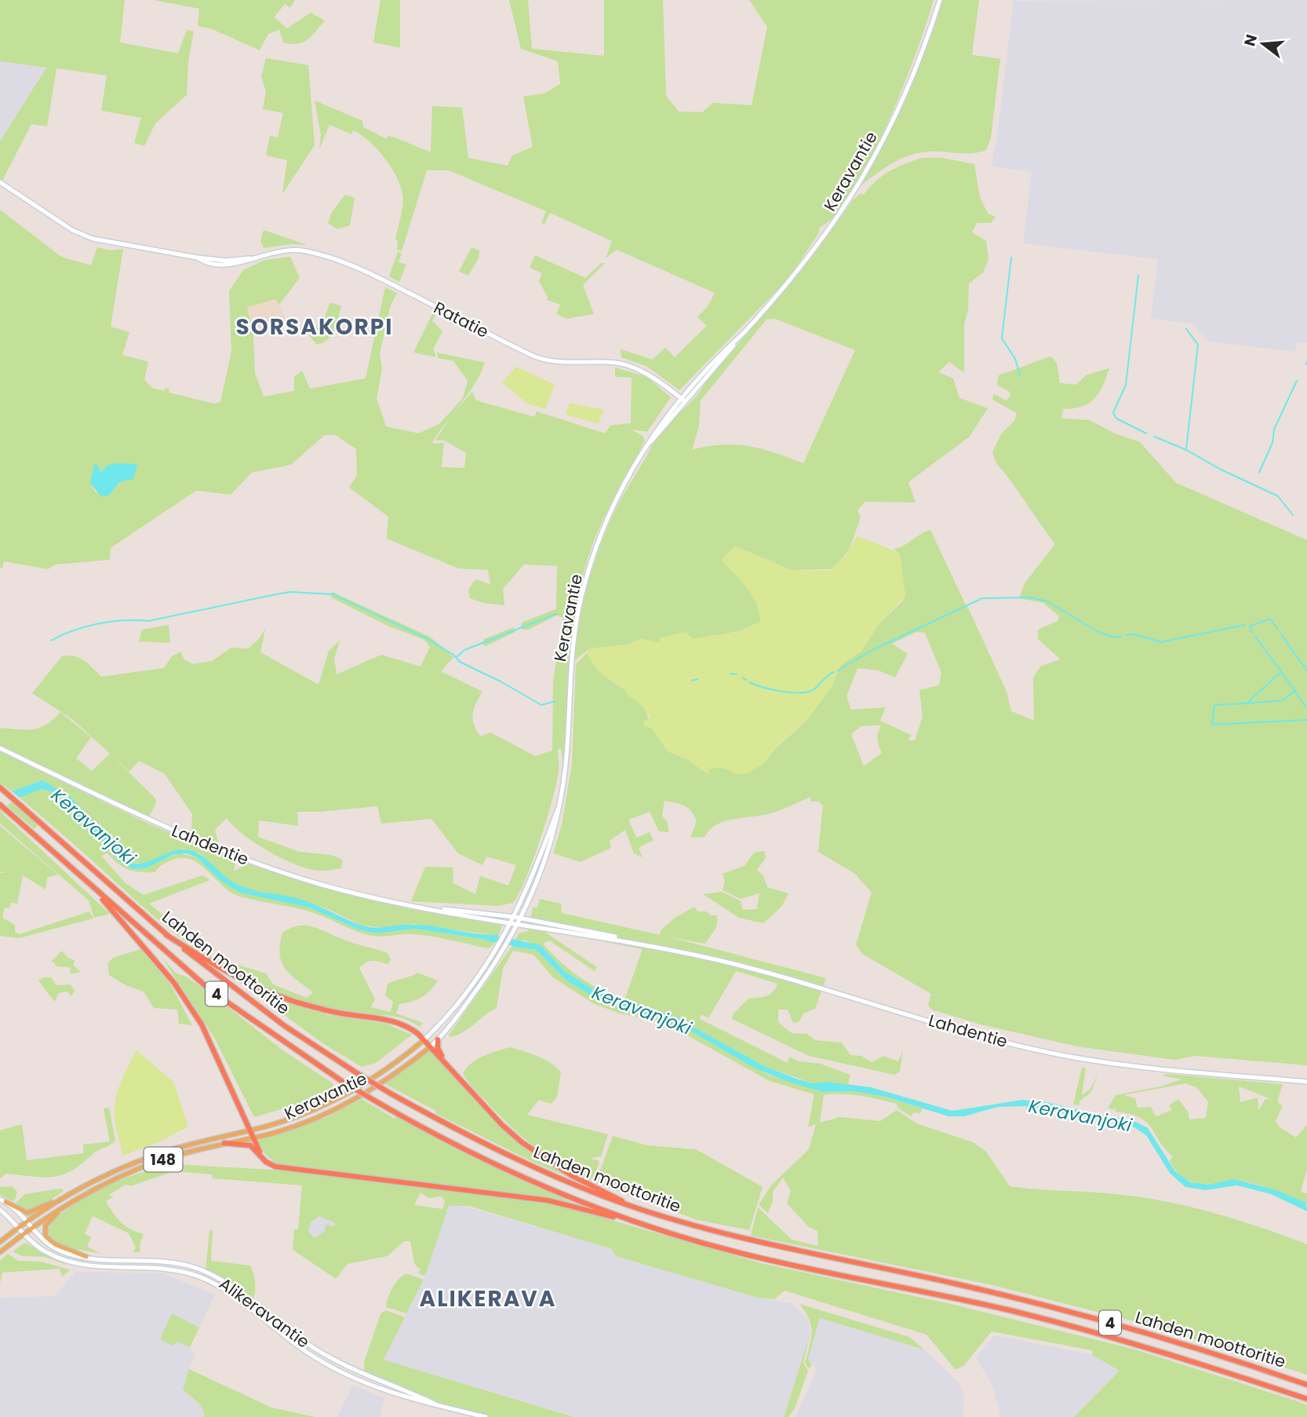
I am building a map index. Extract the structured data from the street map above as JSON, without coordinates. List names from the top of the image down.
{
  "streets": {
    "highway": ["Lahden moottoritie", "4"],
    "main road": [
      "Keravantie",
      "Ratatie",
      "Lahdentie",
      "148",
      "Alikeravantie"
    ]
  },
  "crossings": [
    ["Keravantie", "Ratatie"],
    ["Keravantie", "Lahdentie"],
    ["Keravantie", "Alikeravantie"]
  ],
  "districts": ["SORSAKORPI", "ALIKERAVA"],
  "water": ["Keravanjoki"],
  "north": "left"
}
